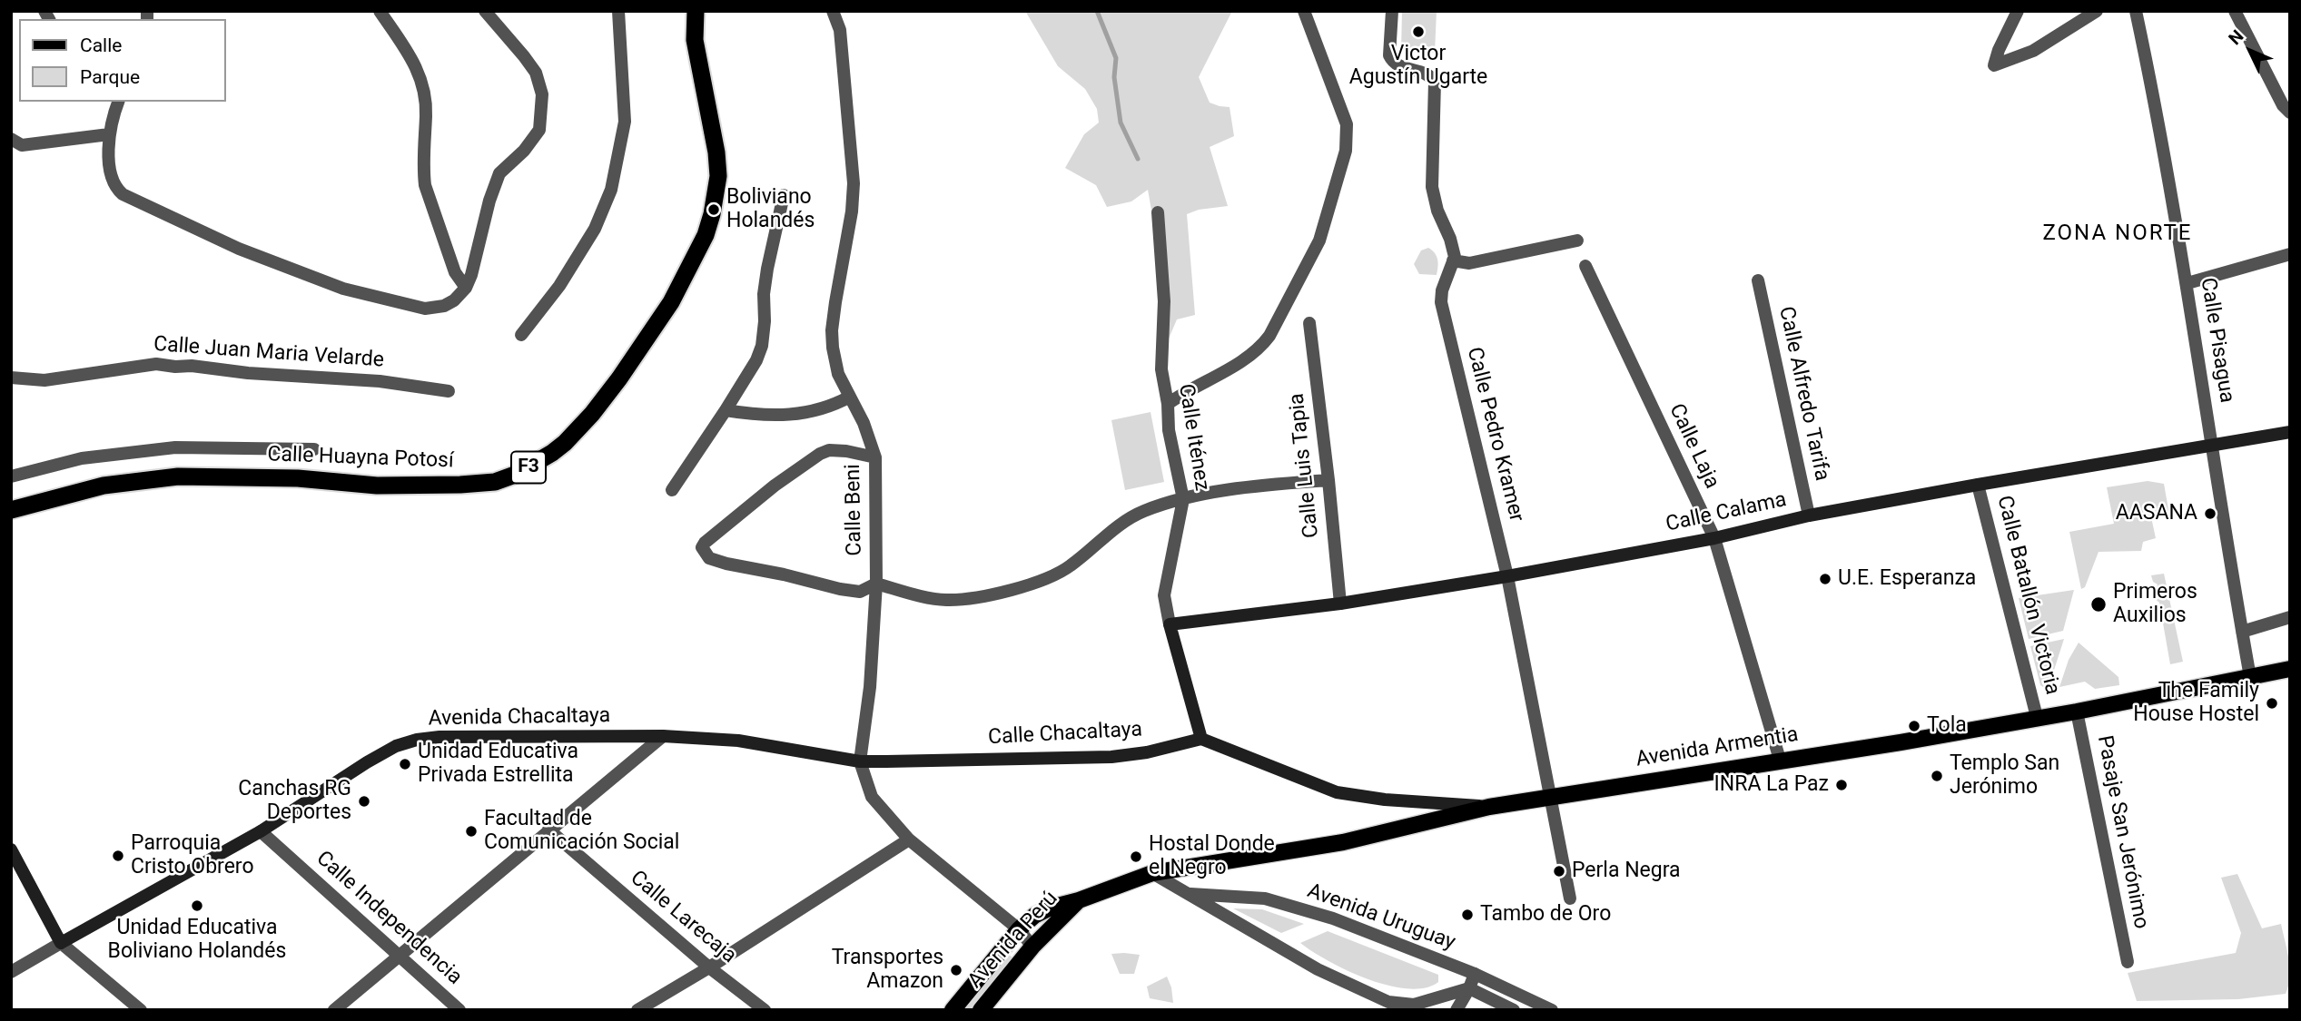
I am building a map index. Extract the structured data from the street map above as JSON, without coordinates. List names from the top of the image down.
{
  "streets": {
    "highway": ["Calle Huayna Potosí", "F3"],
    "main road": [
      "Calle Iténez",
      "Calle Calama",
      "Avenida Chacaltaya",
      "Calle Chacaltaya",
      "Avenida Armentia",
      "Avenida Perú"
    ],
    "street": [
      "Calle Pisagua",
      "Calle Juan Maria Velarde",
      "Calle Alfredo Tarifa",
      "Calle Pedro Kramer",
      "Calle Laja",
      "Calle Luis Tapia",
      "Calle Beni",
      "Calle Batallón Victoria",
      "Pasaje San Jerónimo",
      "Calle Larecaja",
      "Avenida Uruguay",
      "Calle Independencia"
    ]
  },
  "crossings": [
    ["Calle Pisagua", "Calle Calama"],
    ["Calle Pisagua", "Avenida Armentia"],
    ["Calle Alfredo Tarifa", "Calle Calama"],
    ["Calle Pedro Kramer", "Calle Calama"],
    ["Calle Pedro Kramer", "Avenida Armentia"],
    ["Calle Iténez", "Calle Calama"],
    ["Calle Iténez", "Calle Chacaltaya"],
    ["Calle Laja", "Calle Calama"],
    ["Calle Laja", "Avenida Armentia"],
    ["Calle Luis Tapia", "Calle Calama"],
    ["Calle Beni", "Avenida Chacaltaya"],
    ["Calle Beni", "Calle Chacaltaya"],
    ["Calle Beni", "Avenida Perú"],
    ["Calle Calama", "Calle Batallón Victoria"],
    ["Calle Batallón Victoria", "Avenida Armentia"],
    ["Avenida Chacaltaya", "Calle Chacaltaya"],
    ["Avenida Chacaltaya", "Calle Independencia"],
    ["Avenida Armentia", "Pasaje San Jerónimo"],
    ["Avenida Armentia", "Avenida Uruguay"],
    ["Avenida Armentia", "Avenida Perú"],
    ["Avenida Uruguay", "Avenida Perú"]
  ],
  "districts": ["ZONA NORTE"],
  "places": [
    "Victor Agustín Ugarte",
    "Boliviano Holandés",
    "AASANA",
    "U.E. Esperanza",
    "Primeros Auxilios",
    "The Family House Hostel",
    "Tola",
    "Unidad Educativa Privada Estrellita",
    "Templo San Jerónimo",
    "INRA La Paz",
    "Canchas RG Deportes",
    "Facultad de Comunicación Social",
    "Parroquia Cristo Obrero",
    "Hostal Donde el Negro",
    "Perla Negra",
    "Unidad Educativa Boliviano Holandés",
    "Tambo de Oro",
    "Transportes Amazon"
  ],
  "legend": ["Calle", "Parque"],
  "north": "top left"
}
